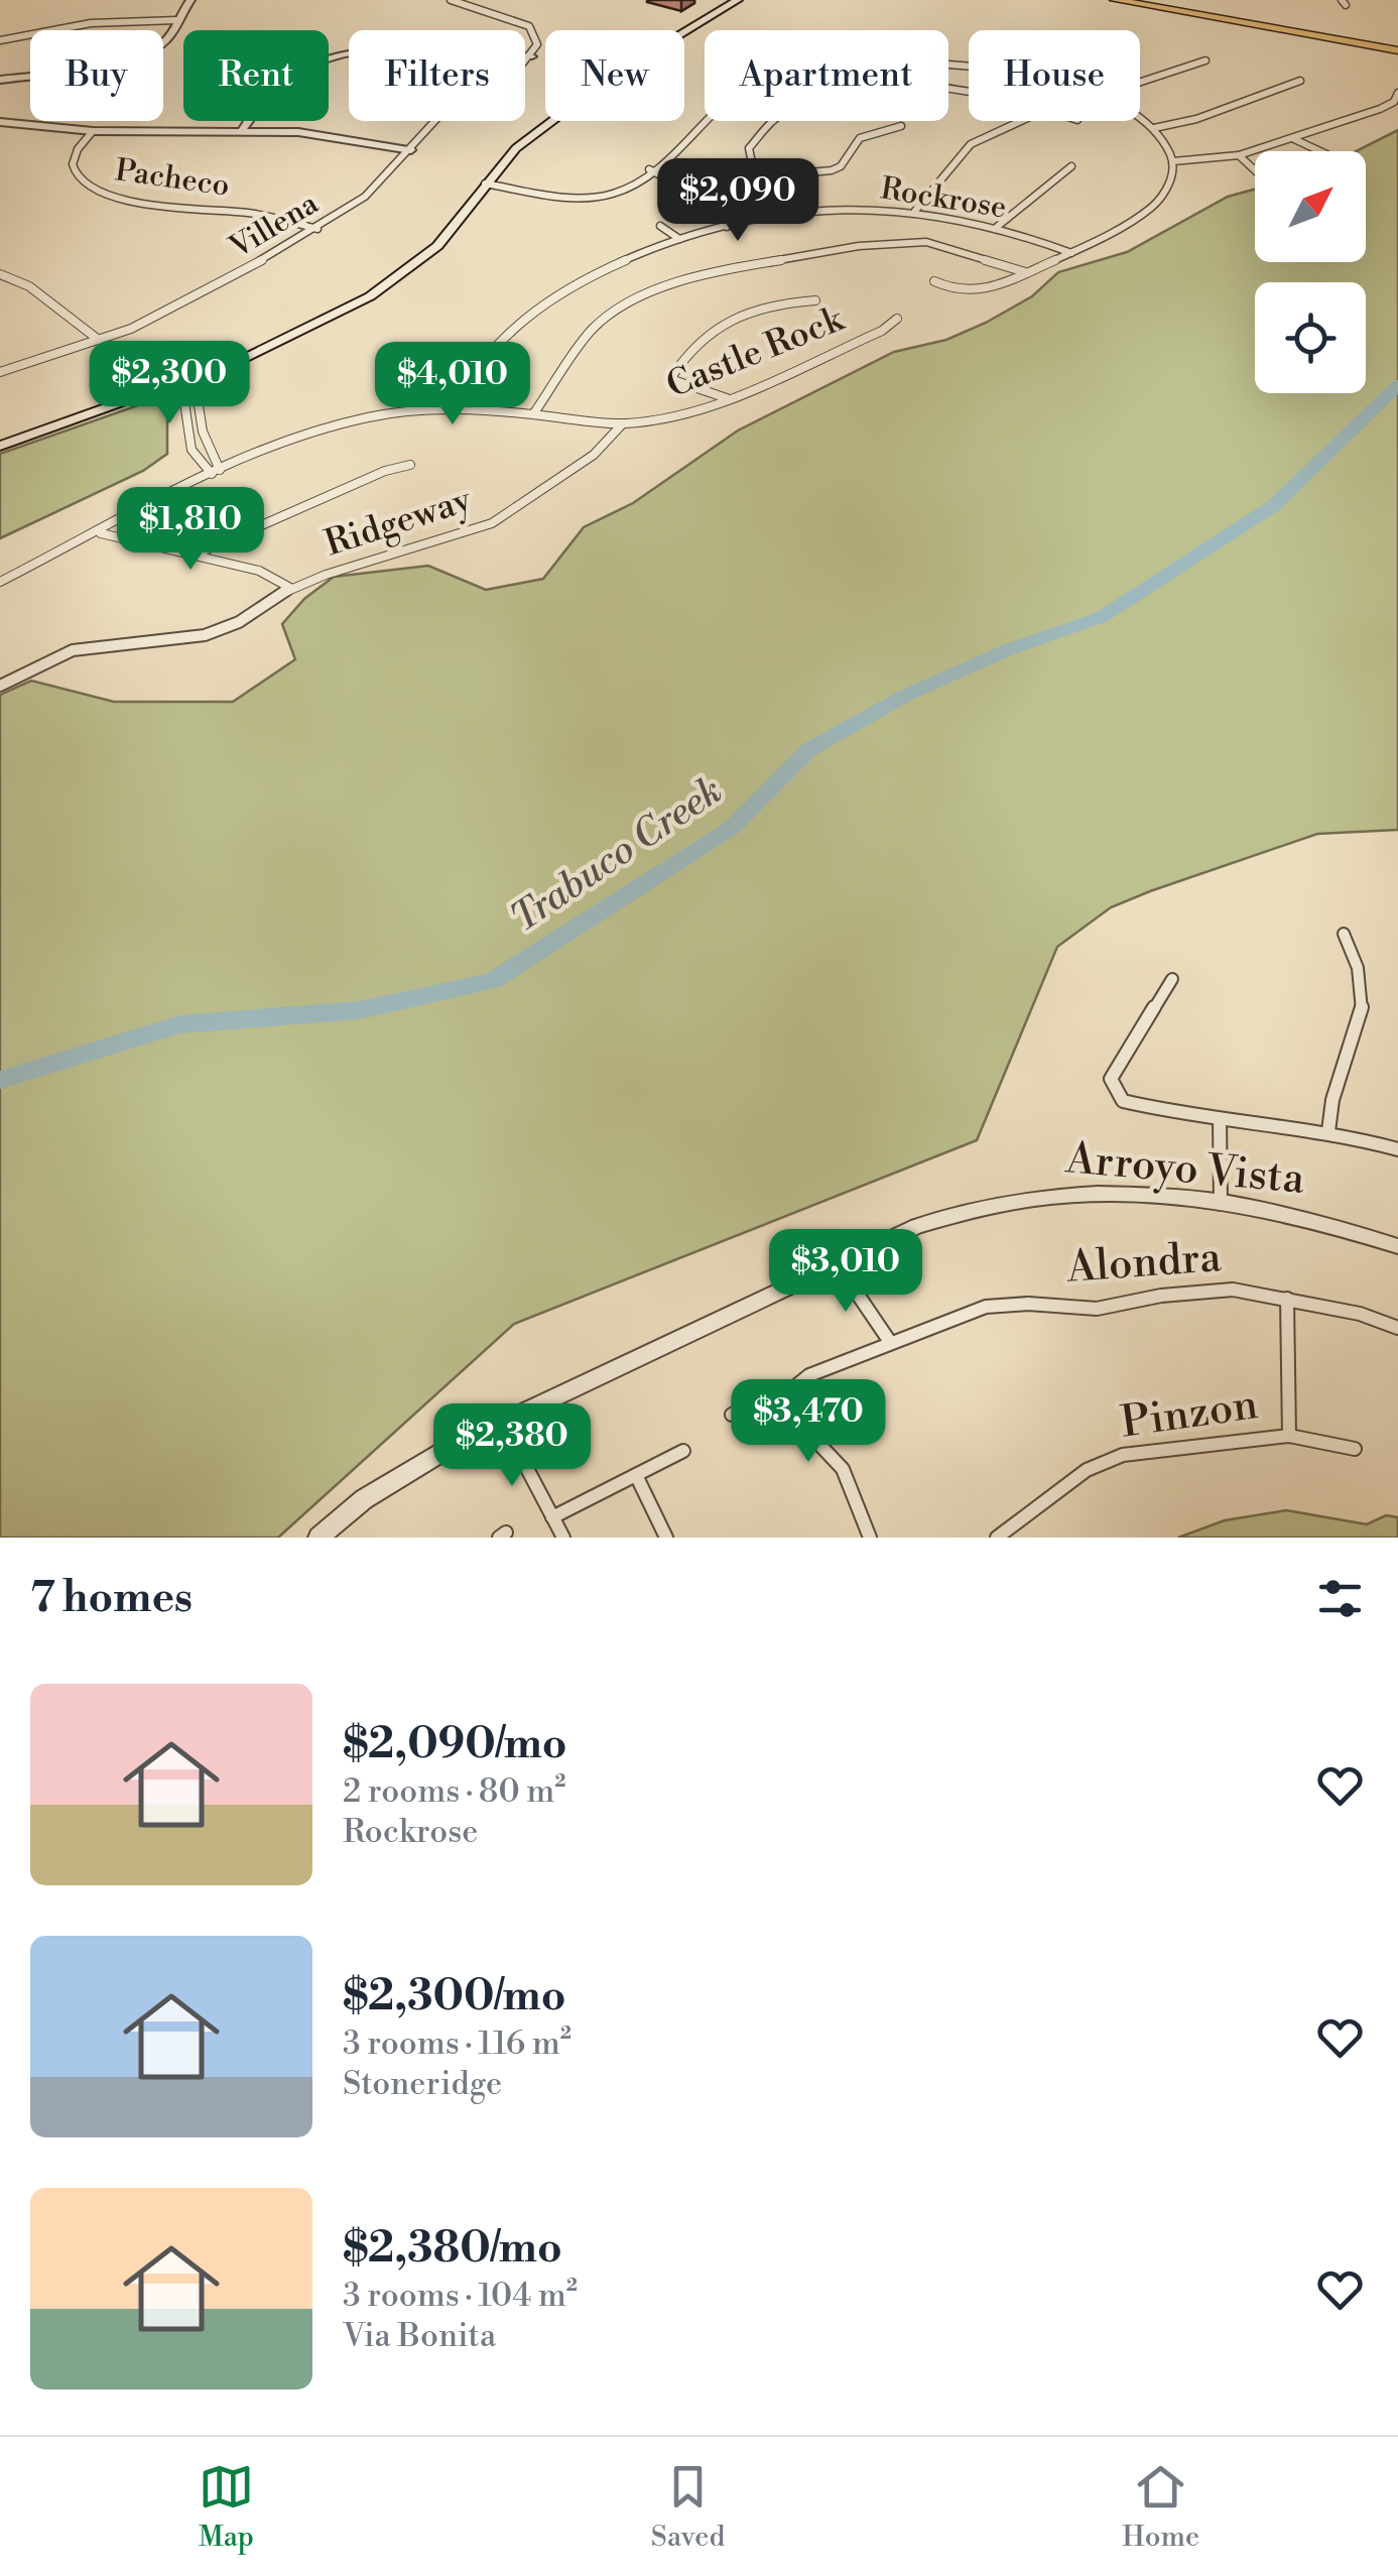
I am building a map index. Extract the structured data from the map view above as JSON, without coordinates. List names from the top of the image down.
{
  "streets": {
    "street": [
      "Pacheco",
      "Rockrose",
      "Villena",
      "Castle Rock",
      "Ridgeway",
      "Arroyo Vista",
      "Alondra",
      "Pinzon"
    ]
  },
  "crossings": [
    ["Pacheco", "Villena"],
    ["Rockrose", "Castle Rock"],
    ["Castle Rock", "Ridgeway"]
  ],
  "water": ["Trabuco Creek"],
  "north": "top right",
  "page": {
    "chip": [
      "Buy",
      "Rent",
      "Filters",
      "New",
      "Apartment",
      "House"
    ],
    "price": [
      "$2,090",
      "$2,300",
      "$4,010",
      "$1,810",
      "$3,010",
      "$3,470",
      "$2,380"
    ],
    "heading": "7 homes",
    "list": [
      {
        "name": "$2,090/mo",
        "note": "2 rooms · 80 m² · Rockrose"
      },
      {
        "name": "$2,300/mo",
        "note": "3 rooms · 116 m² · Stoneridge"
      },
      {
        "name": "$2,380/mo",
        "note": "3 rooms · 104 m² · Via Bonita"
      }
    ],
    "tabs": ["Map", "Saved", "Home"]
  }
}
